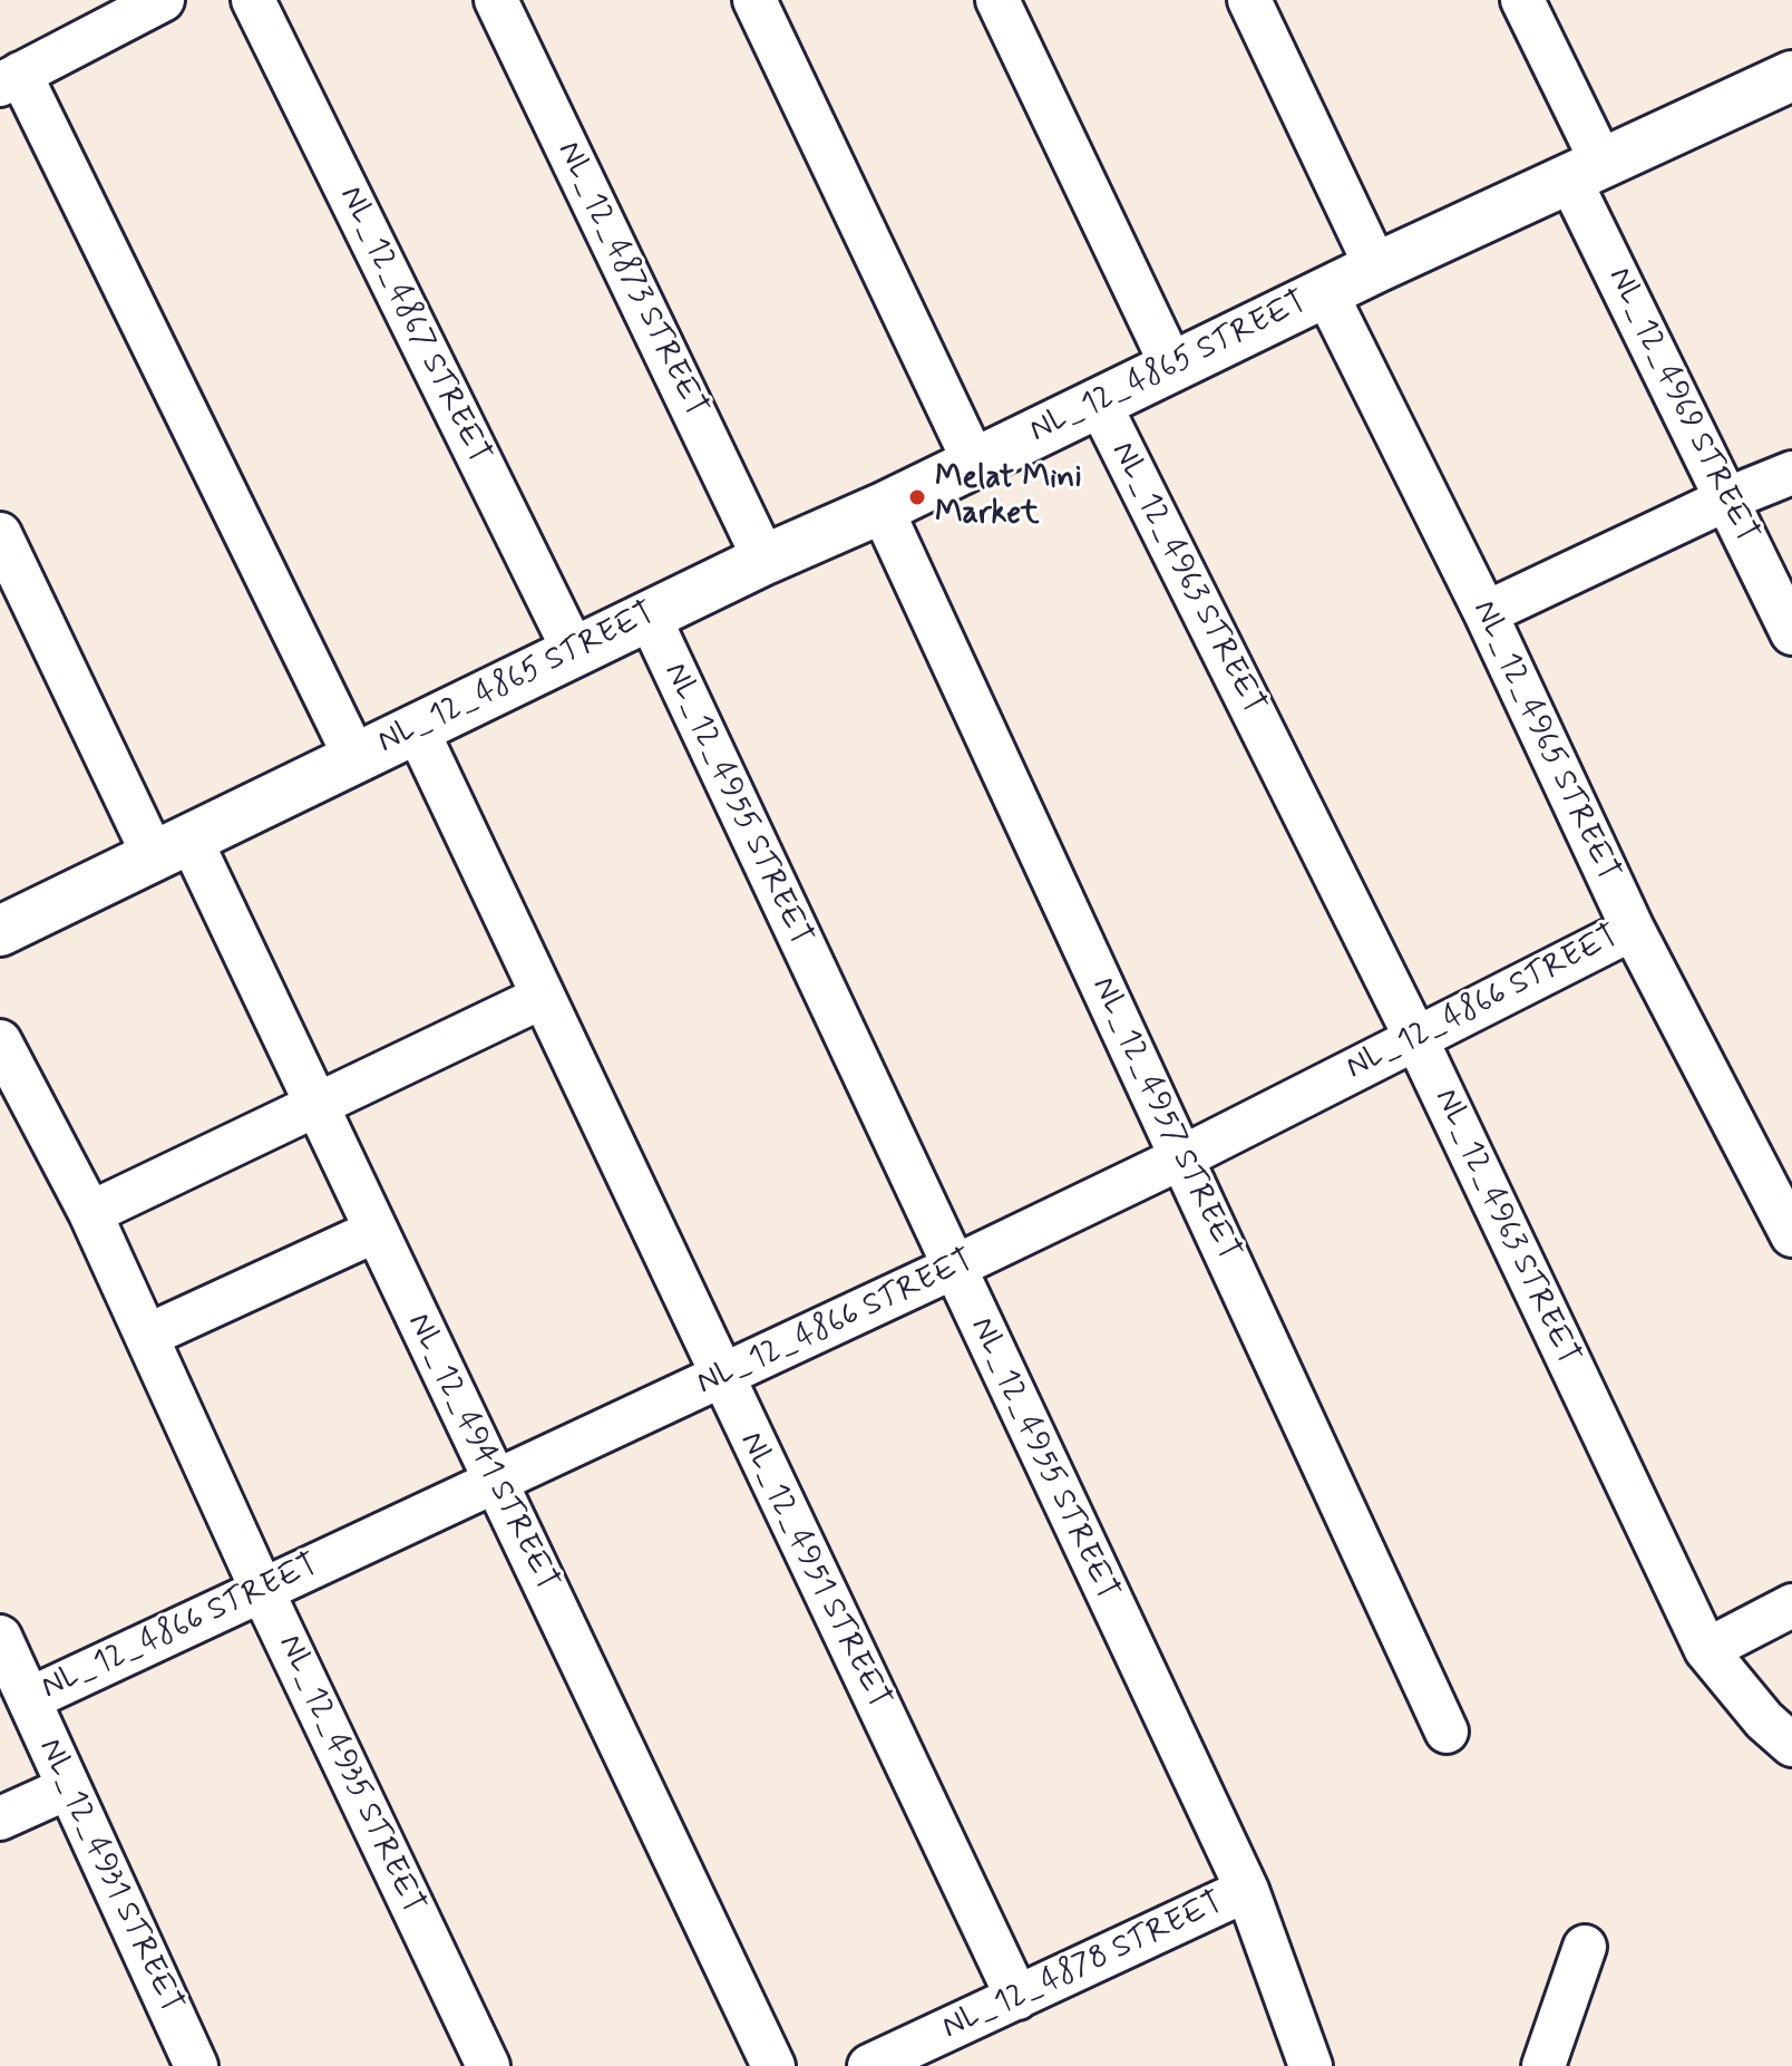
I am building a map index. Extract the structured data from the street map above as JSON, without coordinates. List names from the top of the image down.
{
  "streets": {
    "street": [
      "NL_12_4873 STREET",
      "NL_12_4867 STREET",
      "NL_12_4865 STREET",
      "NL_12_4969 STREET",
      "NL_12_4963 STREET",
      "NL_12_4965 STREET",
      "NL_12_4955 STREET",
      "NL_12_4866 STREET",
      "NL_12_4957 STREET",
      "NL_12_4941 STREET",
      "NL_12_4951 STREET",
      "NL_12_4935 STREET",
      "NL_12_4931 STREET",
      "NL_12_4878 STREET"
    ]
  },
  "crossings": [
    ["NL_12_4873 STREET", "NL_12_4865 STREET"],
    ["NL_12_4867 STREET", "NL_12_4865 STREET"],
    ["NL_12_4865 STREET", "NL_12_4969 STREET"],
    ["NL_12_4865 STREET", "NL_12_4963 STREET"],
    ["NL_12_4865 STREET", "NL_12_4965 STREET"],
    ["NL_12_4865 STREET", "NL_12_4955 STREET"],
    ["NL_12_4865 STREET", "NL_12_4957 STREET"],
    ["NL_12_4865 STREET", "NL_12_4941 STREET"],
    ["NL_12_4865 STREET", "NL_12_4951 STREET"],
    ["NL_12_4963 STREET", "NL_12_4866 STREET"],
    ["NL_12_4965 STREET", "NL_12_4866 STREET"],
    ["NL_12_4955 STREET", "NL_12_4866 STREET"],
    ["NL_12_4955 STREET", "NL_12_4878 STREET"],
    ["NL_12_4866 STREET", "NL_12_4957 STREET"],
    ["NL_12_4866 STREET", "NL_12_4941 STREET"],
    ["NL_12_4866 STREET", "NL_12_4951 STREET"],
    ["NL_12_4866 STREET", "NL_12_4935 STREET"],
    ["NL_12_4866 STREET", "NL_12_4931 STREET"],
    ["NL_12_4951 STREET", "NL_12_4878 STREET"]
  ],
  "places": ["Melat Mini Market"]
}
